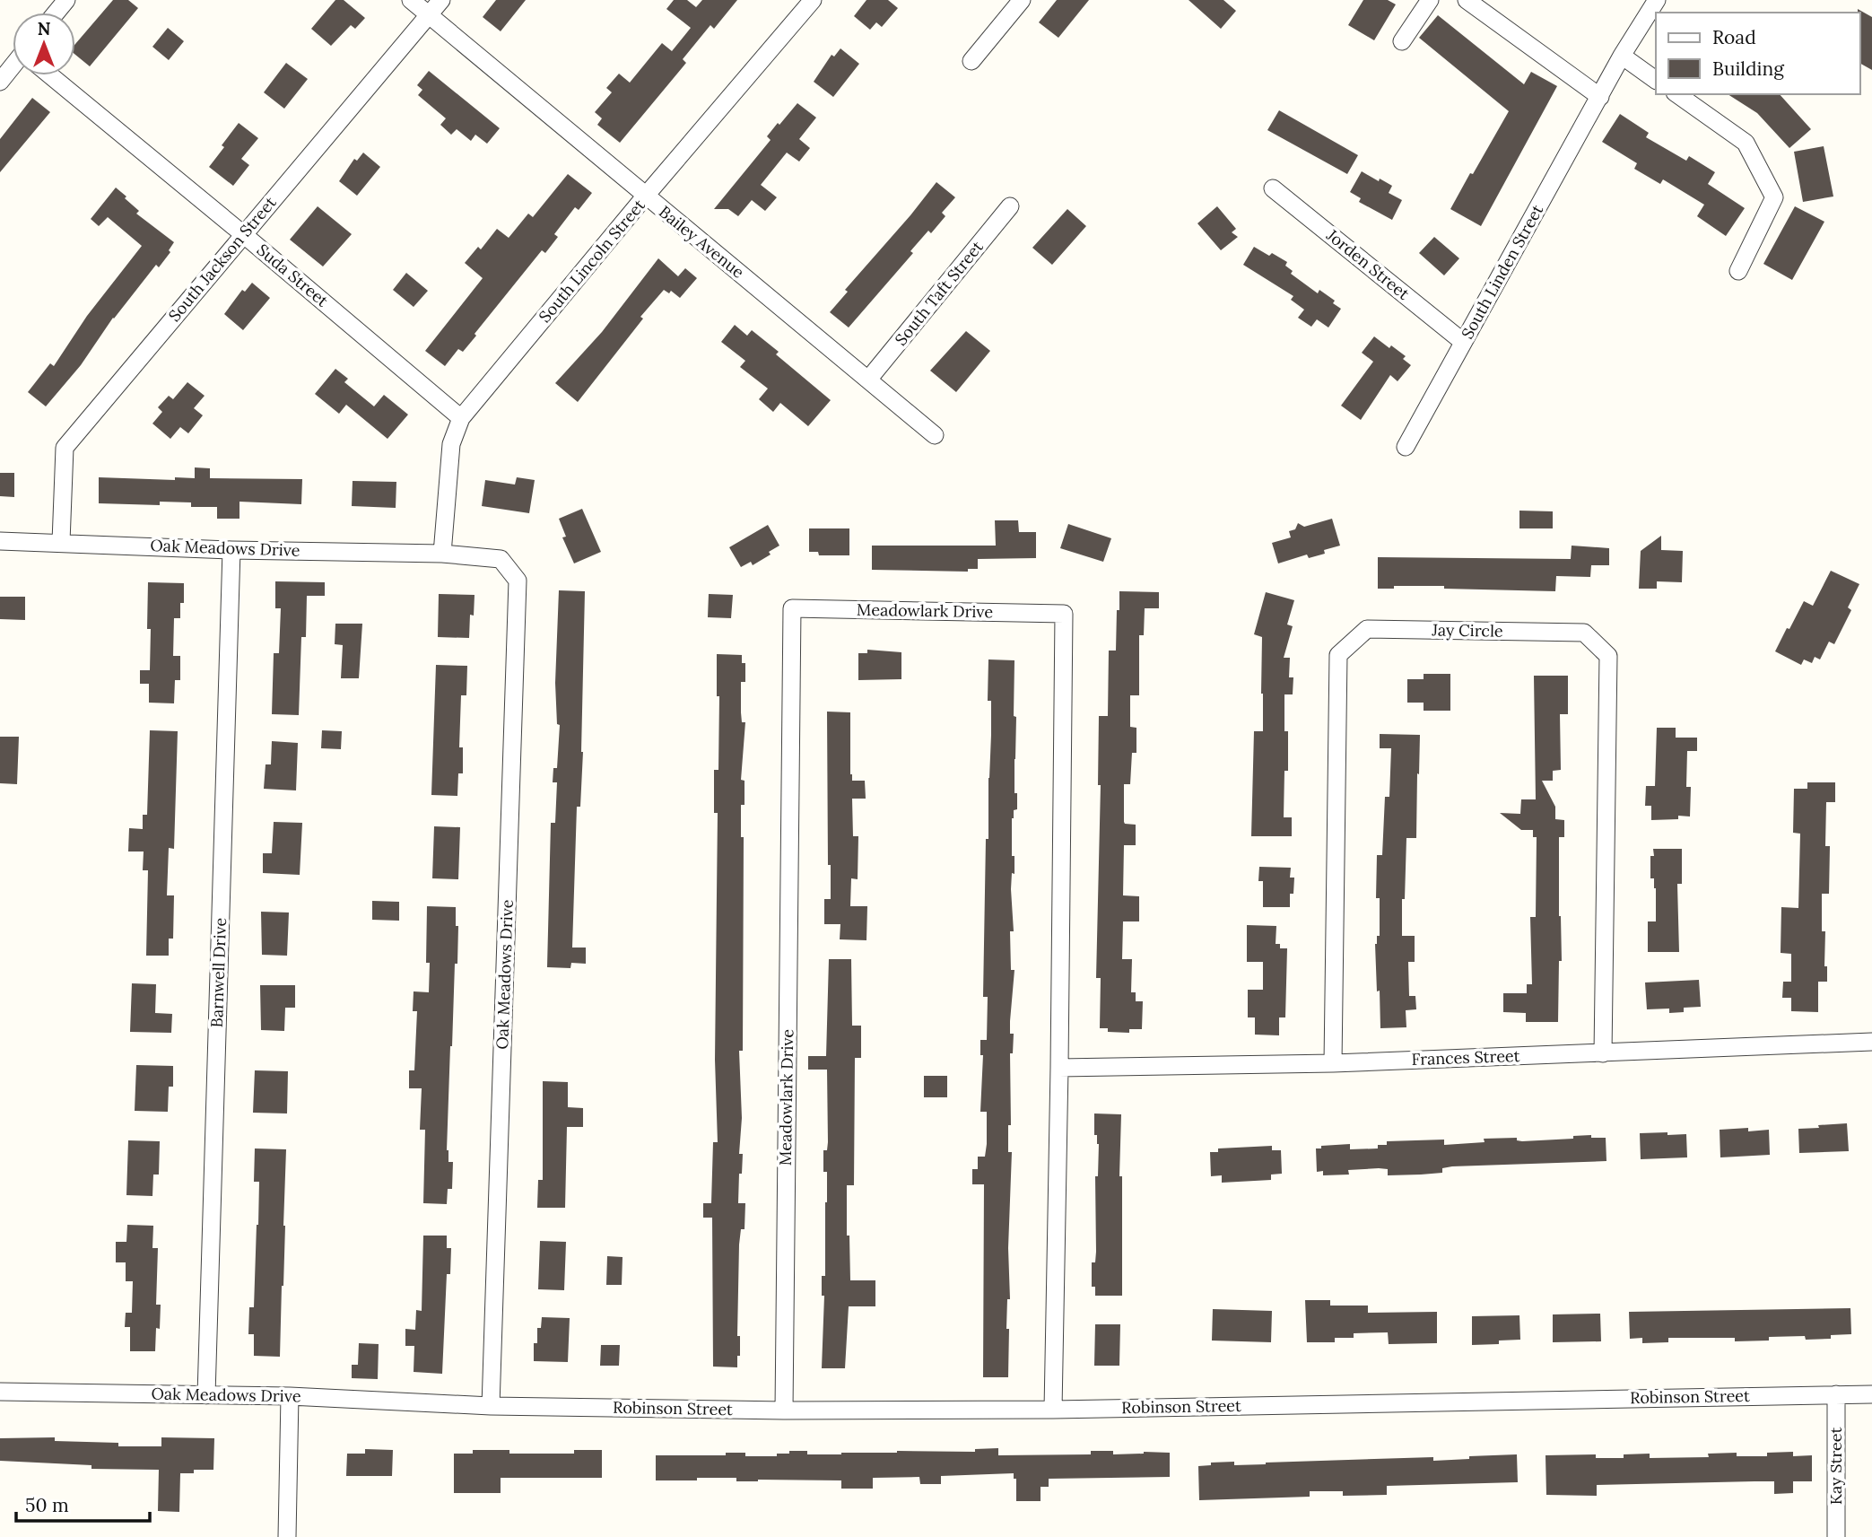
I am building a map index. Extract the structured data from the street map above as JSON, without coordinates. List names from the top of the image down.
{
  "streets": {
    "street": [
      "Bailey Avenue",
      "South Jackson Street",
      "South Lincoln Street",
      "Jorden Street",
      "South Linden Street",
      "Suda Street",
      "South Taft Street",
      "Oak Meadows Drive",
      "Meadowlark Drive",
      "Jay Circle",
      "Barnwell Drive",
      "Frances Street",
      "Robinson Street",
      "Kay Street"
    ]
  },
  "crossings": [
    ["Bailey Avenue", "South Jackson Street"],
    ["Bailey Avenue", "South Lincoln Street"],
    ["Bailey Avenue", "South Taft Street"],
    ["South Jackson Street", "Suda Street"],
    ["South Jackson Street", "Oak Meadows Drive"],
    ["South Lincoln Street", "Suda Street"],
    ["South Lincoln Street", "Oak Meadows Drive"],
    ["Jorden Street", "South Linden Street"],
    ["Oak Meadows Drive", "Barnwell Drive"],
    ["Oak Meadows Drive", "Robinson Street"],
    ["Meadowlark Drive", "Frances Street"],
    ["Meadowlark Drive", "Robinson Street"],
    ["Jay Circle", "Frances Street"],
    ["Robinson Street", "Kay Street"]
  ],
  "legend": ["Road", "Building"],
  "scale_bar": "50 m",
  "north": "top"
}
